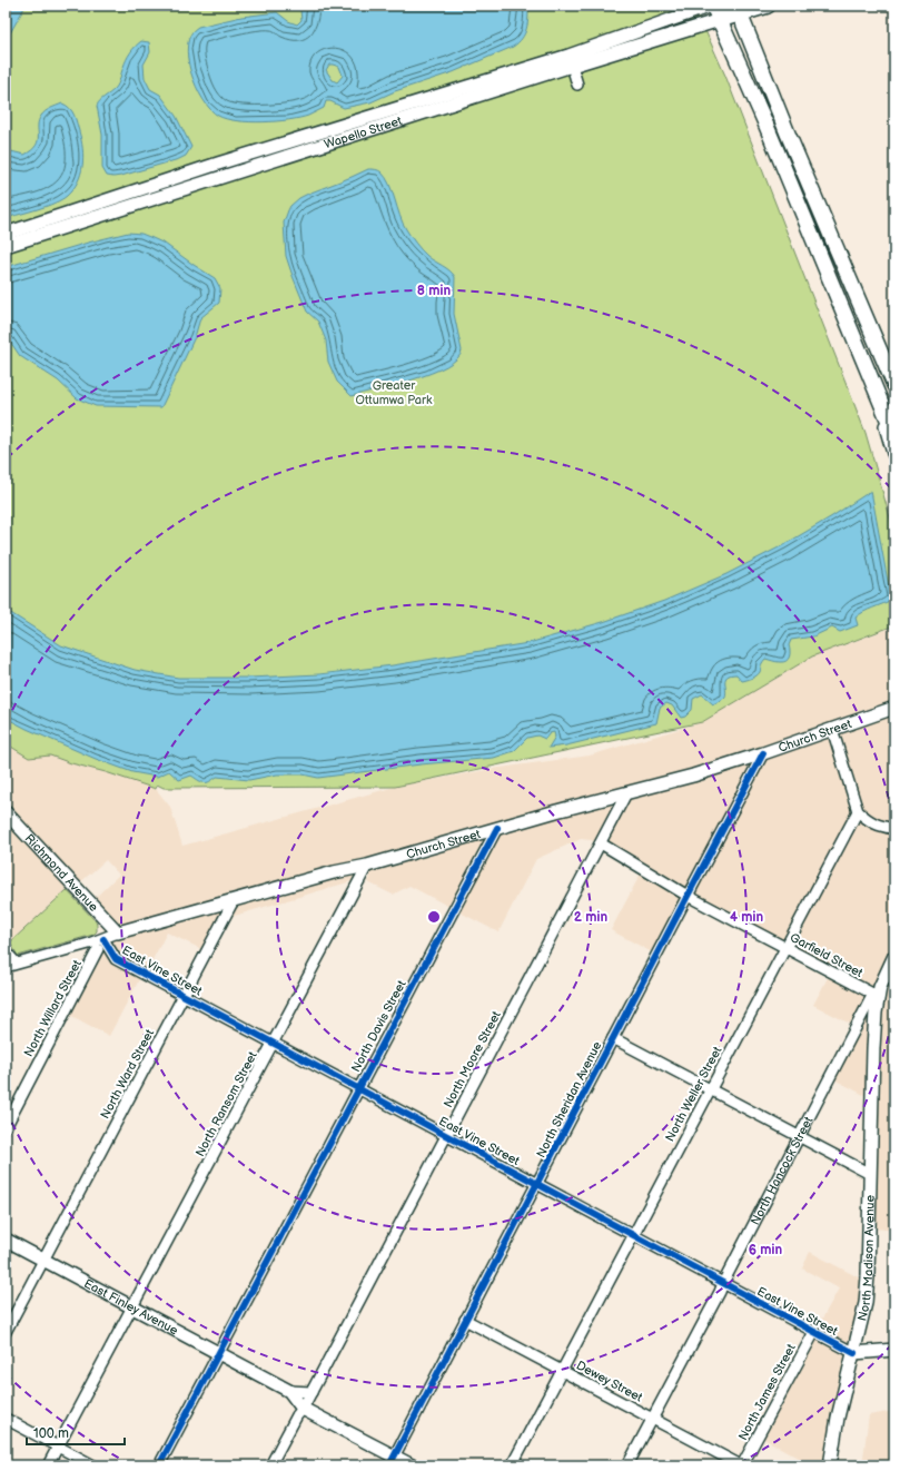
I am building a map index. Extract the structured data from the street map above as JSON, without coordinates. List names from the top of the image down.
{
  "streets": {
    "main road": [
      "Wapello Street",
      "Church Street",
      "Richmond Avenue",
      "North Hancock Street",
      "North Madison Avenue",
      "East Finley Avenue"
    ],
    "street": [
      "Garfield Street",
      "East Vine Street",
      "North Willard Street",
      "North Davis Street",
      "North Moore Street",
      "North Ward Street",
      "North Weller Street",
      "North Sheridan Avenue",
      "North Ransom Street",
      "Dewey Street",
      "North James Street"
    ]
  },
  "crossings": [
    ["Church Street", "Richmond Avenue"],
    ["Church Street", "East Vine Street"],
    ["Church Street", "North Davis Street"],
    ["Church Street", "North Moore Street"],
    ["Church Street", "North Ward Street"],
    ["Church Street", "North Sheridan Avenue"],
    ["Church Street", "North Ransom Street"],
    ["Garfield Street", "North Moore Street"],
    ["Garfield Street", "North Weller Street"],
    ["Garfield Street", "North Sheridan Avenue"],
    ["Garfield Street", "North Hancock Street"],
    ["East Vine Street", "North Davis Street"],
    ["East Vine Street", "North Moore Street"],
    ["East Vine Street", "North Ward Street"],
    ["East Vine Street", "North Weller Street"],
    ["East Vine Street", "North Sheridan Avenue"],
    ["East Vine Street", "North Ransom Street"],
    ["East Vine Street", "North Hancock Street"],
    ["East Vine Street", "North Madison Avenue"],
    ["East Vine Street", "North James Street"],
    ["North Davis Street", "East Finley Avenue"],
    ["North Ward Street", "East Finley Avenue"],
    ["North Weller Street", "Dewey Street"],
    ["North Sheridan Avenue", "Dewey Street"],
    ["North Ransom Street", "East Finley Avenue"],
    ["North Hancock Street", "North Madison Avenue"],
    ["North Hancock Street", "Dewey Street"],
    ["Dewey Street", "North James Street"]
  ],
  "parks": ["Greater Ottumwa Park"],
  "scale_bar": "100 m",
  "rings": [
    "8 min",
    "2 min",
    "4 min",
    "6 min"
  ]
}
